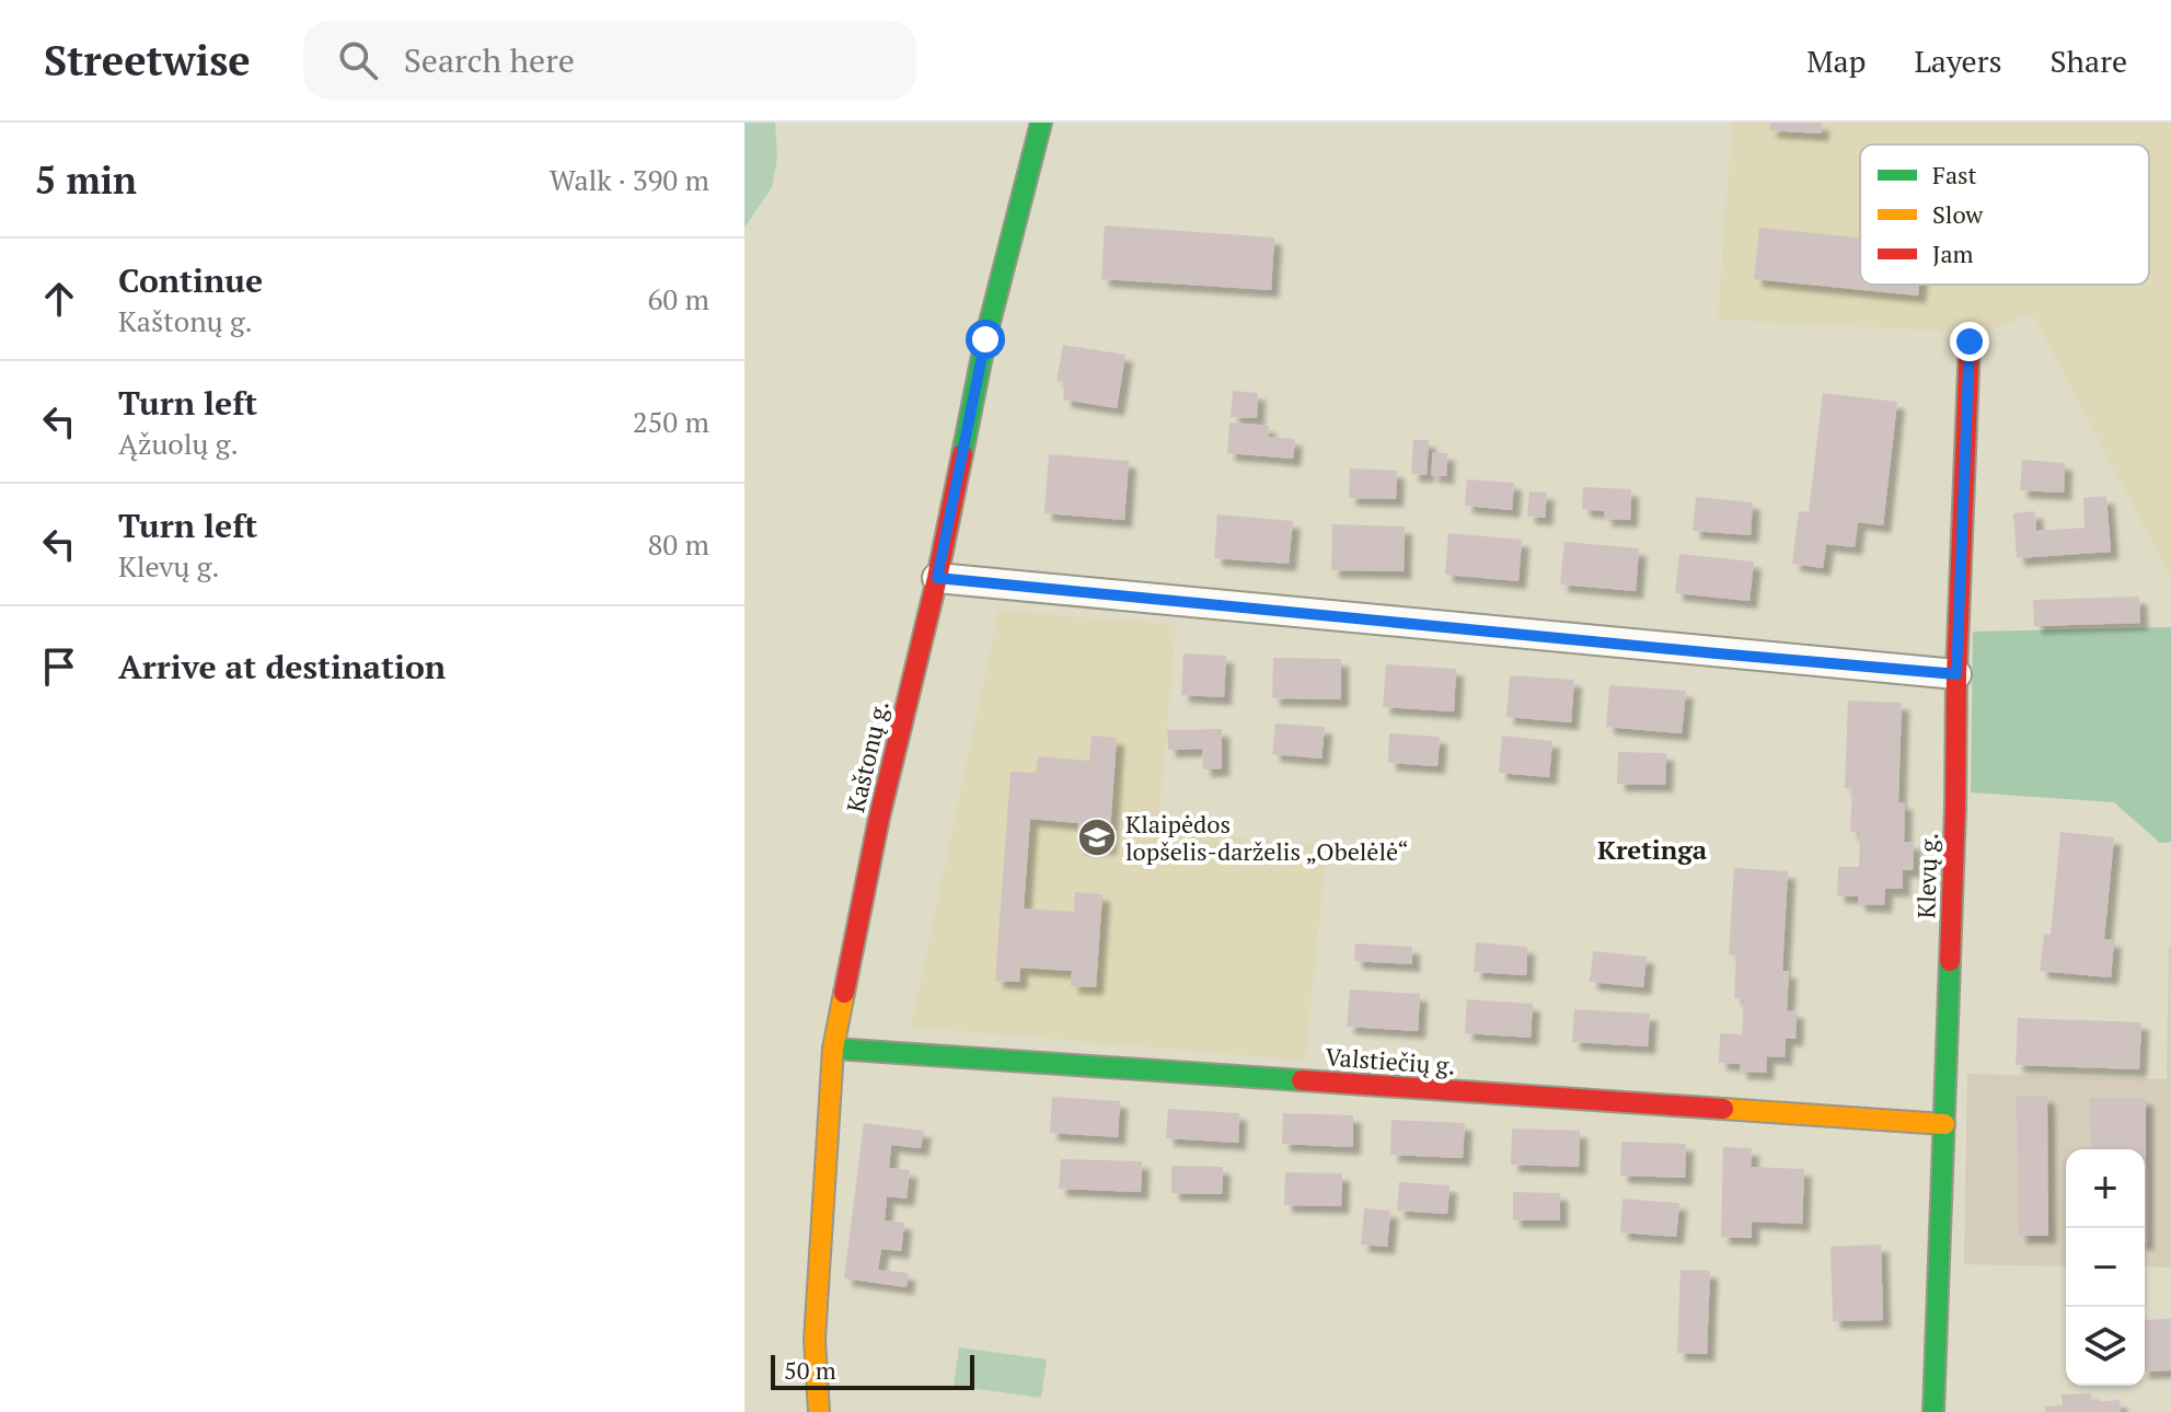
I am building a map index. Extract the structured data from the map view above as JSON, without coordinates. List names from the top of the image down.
{
  "streets": {
    "street": ["Kaštonų g.", "Klevų g.", "Valstiečių g."]
  },
  "crossings": [
    ["Kaštonų g.", "Valstiečių g."],
    ["Klevų g.", "Valstiečių g."]
  ],
  "districts": ["Kretinga"],
  "places": {
    "school or university": ["Klaipėdos lopšelis-darželis „Obelėlė“"]
  },
  "legend": ["Fast", "Slow", "Jam"],
  "scale_bar": "50 m",
  "page": {
    "header": "Streetwise",
    "search": "Search here",
    "nav": ["Map", "Layers", "Share"],
    "heading": ["5 min", "Walk · 390 m"],
    "list": [
      ["Continue", "Kaštonų g.", "60 m"],
      ["Turn left", "Ąžuolų g.", "250 m"],
      ["Turn left", "Klevų g.", "80 m"],
      "Arrive at destination"
    ],
    "map_buttons": ["+", "−"],
    "scale": "50 m"
  }
}
